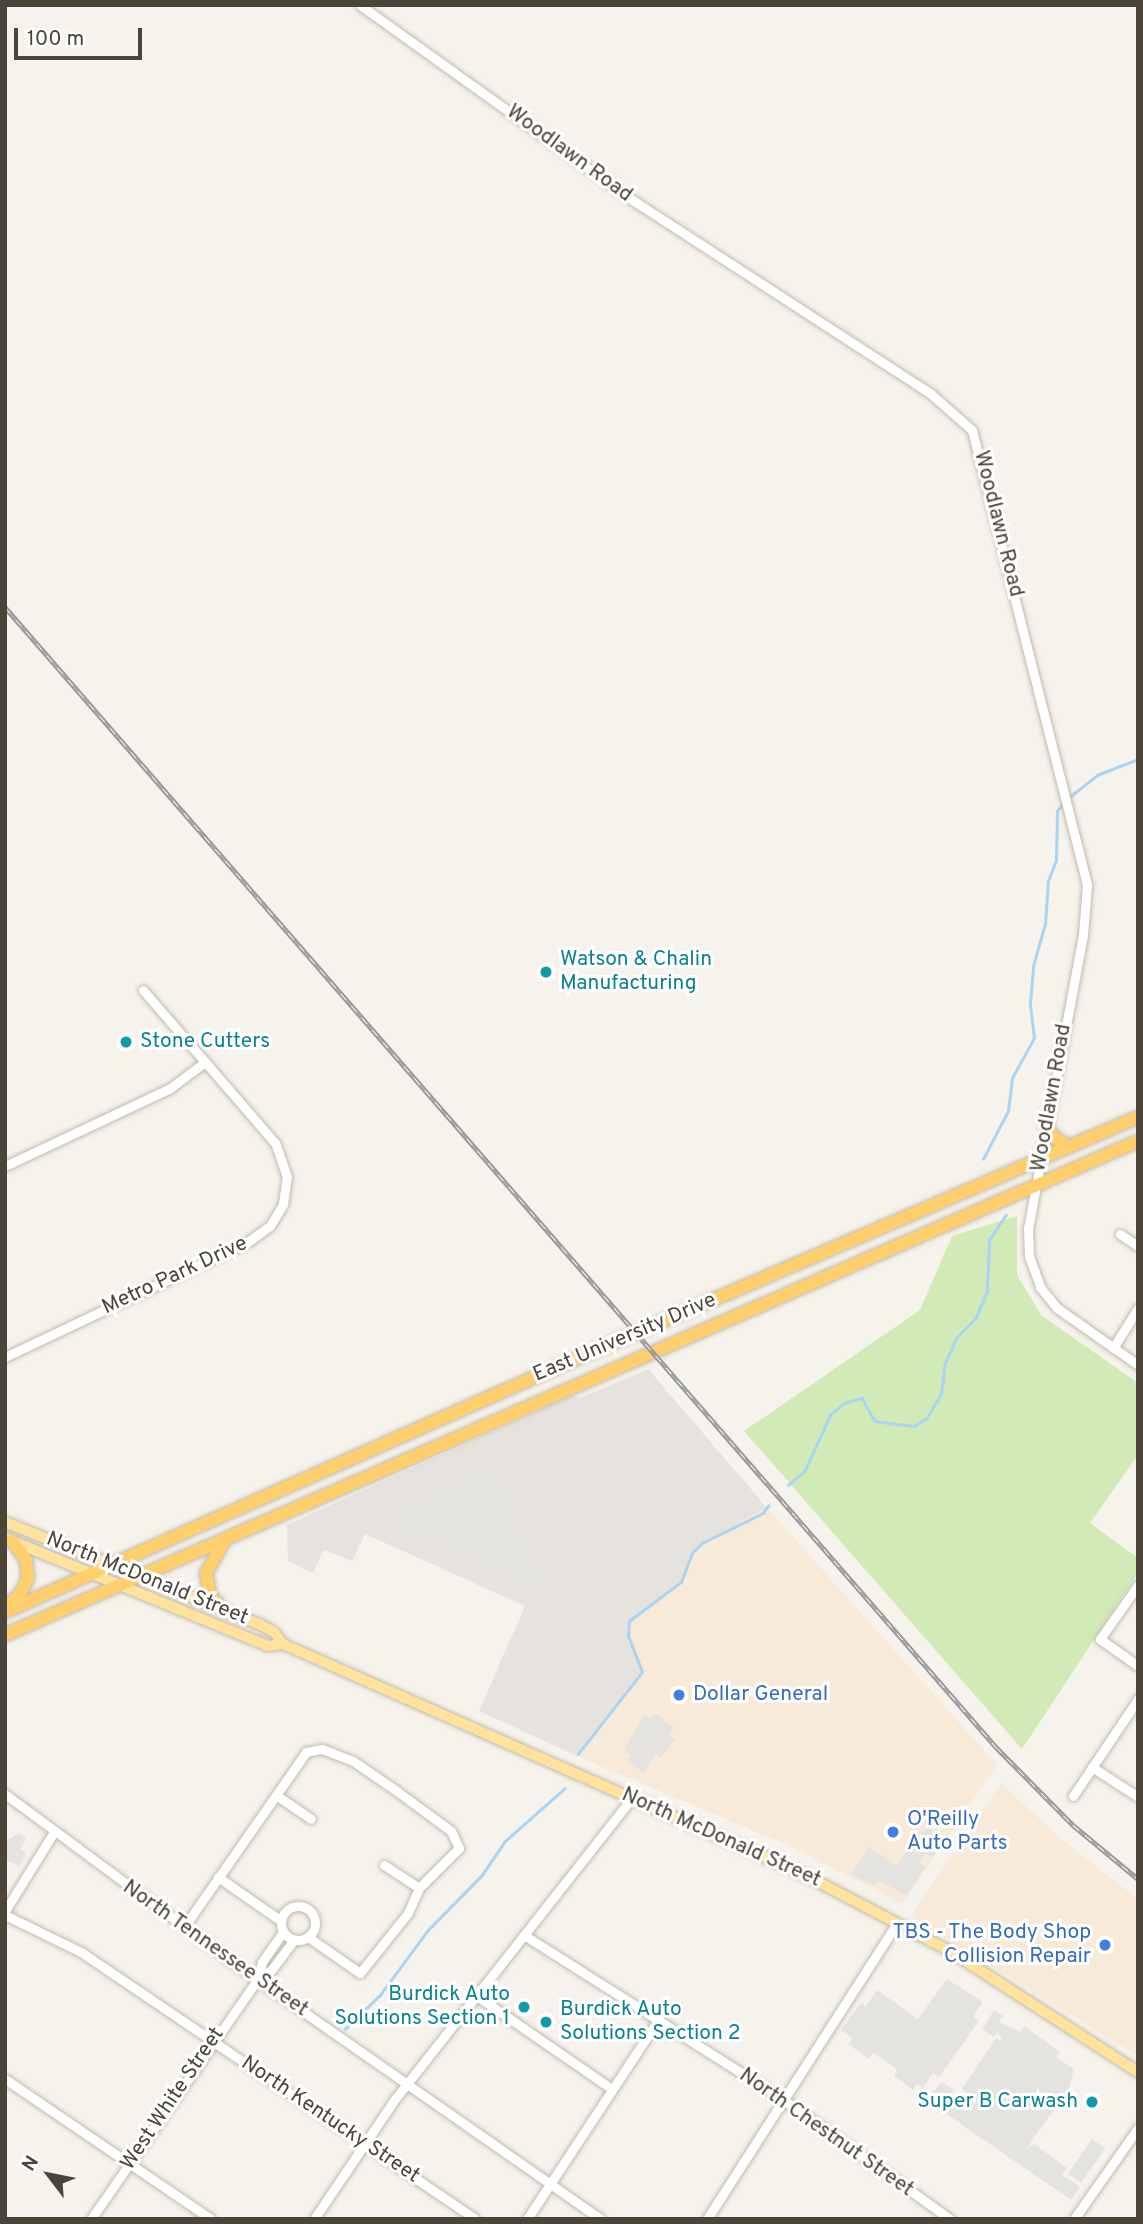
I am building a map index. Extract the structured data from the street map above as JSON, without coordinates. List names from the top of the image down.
{
  "streets": {
    "highway": ["East University Drive"],
    "main road": ["North McDonald Street"],
    "street": [
      "Woodlawn Road",
      "Metro Park Drive",
      "North Tennessee Street",
      "West White Street",
      "North Kentucky Street",
      "North Chestnut Street"
    ]
  },
  "crossings": [
    ["Woodlawn Road", "East University Drive"],
    ["East University Drive", "North McDonald Street"],
    ["North Tennessee Street", "West White Street"],
    ["West White Street", "North Kentucky Street"]
  ],
  "places": [
    "Watson & Chalin Manufacturing",
    "Stone Cutters",
    "Dollar General",
    "O'Reilly Auto Parts",
    "TBS - The Body Shop Collision Repair",
    "Burdick Auto Solutions Section 1",
    "Burdick Auto Solutions Section 2",
    "Super B Carwash"
  ],
  "scale_bar": "100 m",
  "north": "top left"
}
